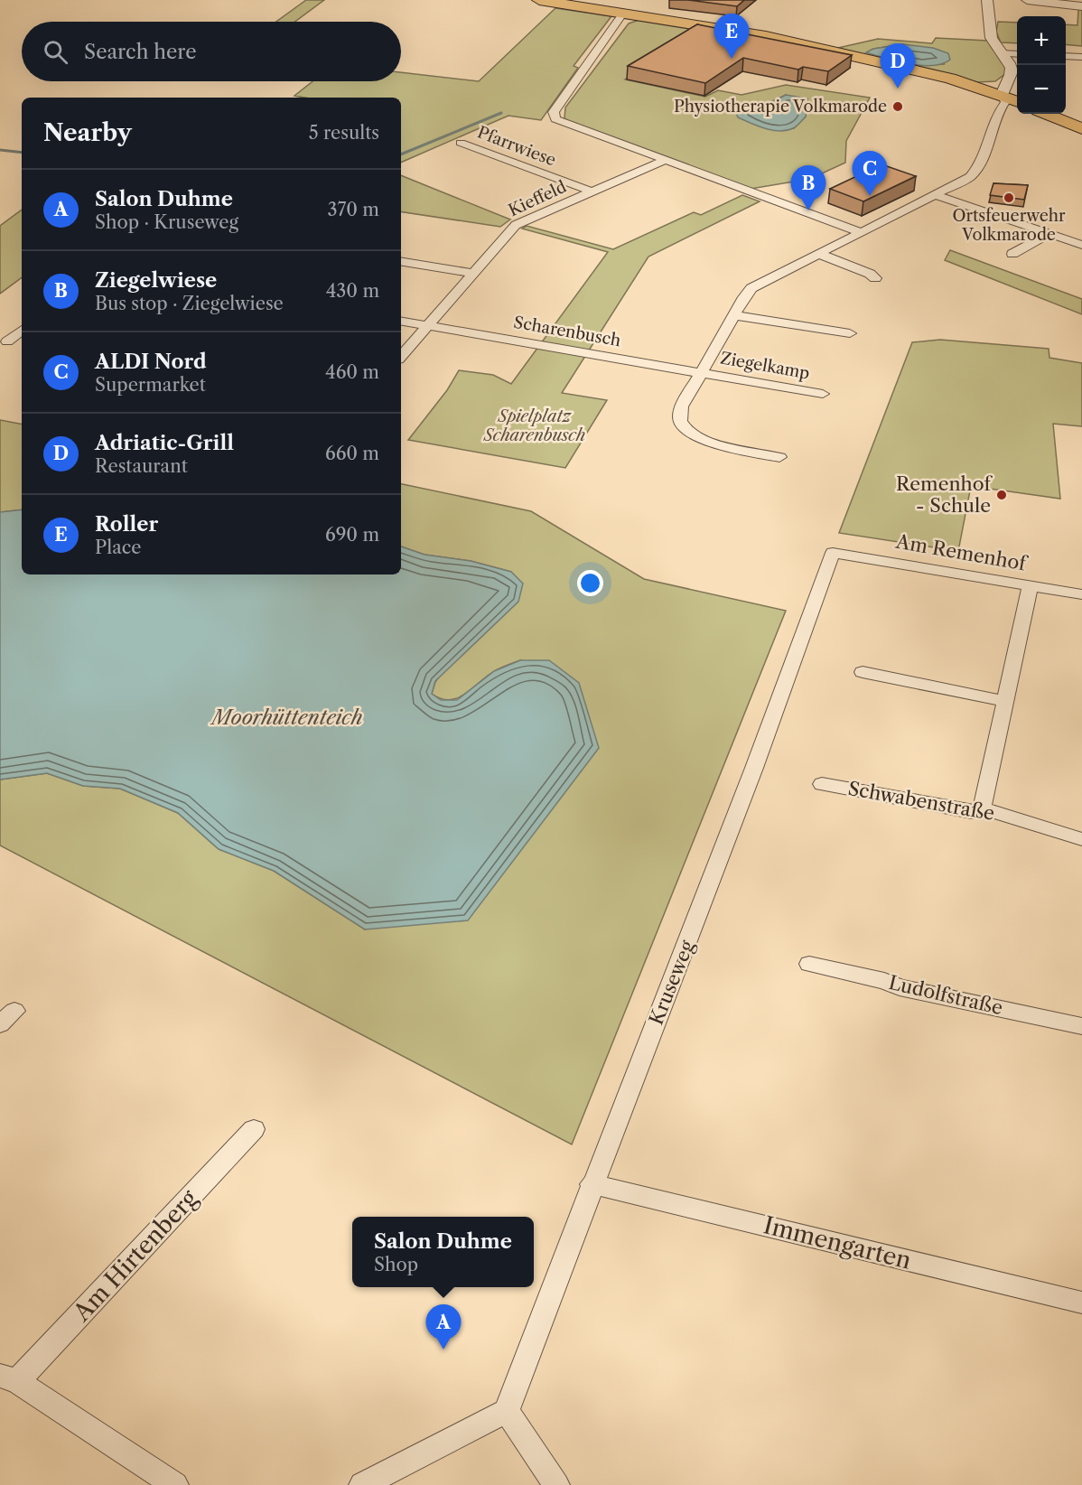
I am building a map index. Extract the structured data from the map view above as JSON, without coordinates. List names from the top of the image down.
{
  "streets": {
    "street": [
      "Pfarrwiese",
      "Kieffeld",
      "Scharenbusch",
      "Ziegelkamp",
      "Am Remenhof",
      "Schwabenstraße",
      "Kruseweg",
      "Ludolfstraße",
      "Immengarten",
      "Am Hirtenberg"
    ]
  },
  "crossings": [
    ["Pfarrwiese", "Kieffeld"],
    ["Kieffeld", "Scharenbusch"],
    ["Scharenbusch", "Ziegelkamp"],
    ["Am Remenhof", "Kruseweg"],
    ["Kruseweg", "Immengarten"]
  ],
  "water": ["Moorhüttenteich"],
  "parks": ["Spielplatz Scharenbusch"],
  "places": ["Physiotherapie Volkmarode", "Ortsfeuerwehr Volkmarode", "Remenhof - Schule"],
  "page": {
    "pins": [
      "E",
      "D",
      "C",
      "B",
      "A"
    ],
    "map_buttons": ["+", "−"],
    "search": "Search here",
    "heading": ["Nearby", "5 results"],
    "list": [
      {
        "mark": "A",
        "name": "Salon Duhme",
        "note": "Shop · Kruseweg",
        "value": "370 m"
      },
      {
        "mark": "B",
        "name": "Ziegelwiese",
        "note": "Bus stop · Ziegelwiese",
        "value": "430 m"
      },
      {
        "mark": "C",
        "name": "ALDI Nord",
        "note": "Supermarket",
        "value": "460 m"
      },
      {
        "mark": "D",
        "name": "Adriatic-Grill",
        "note": "Restaurant",
        "value": "660 m"
      },
      {
        "mark": "E",
        "name": "Roller",
        "note": "Place",
        "value": "690 m"
      }
    ],
    "popup": ["Salon Duhme", "Shop"]
  }
}
